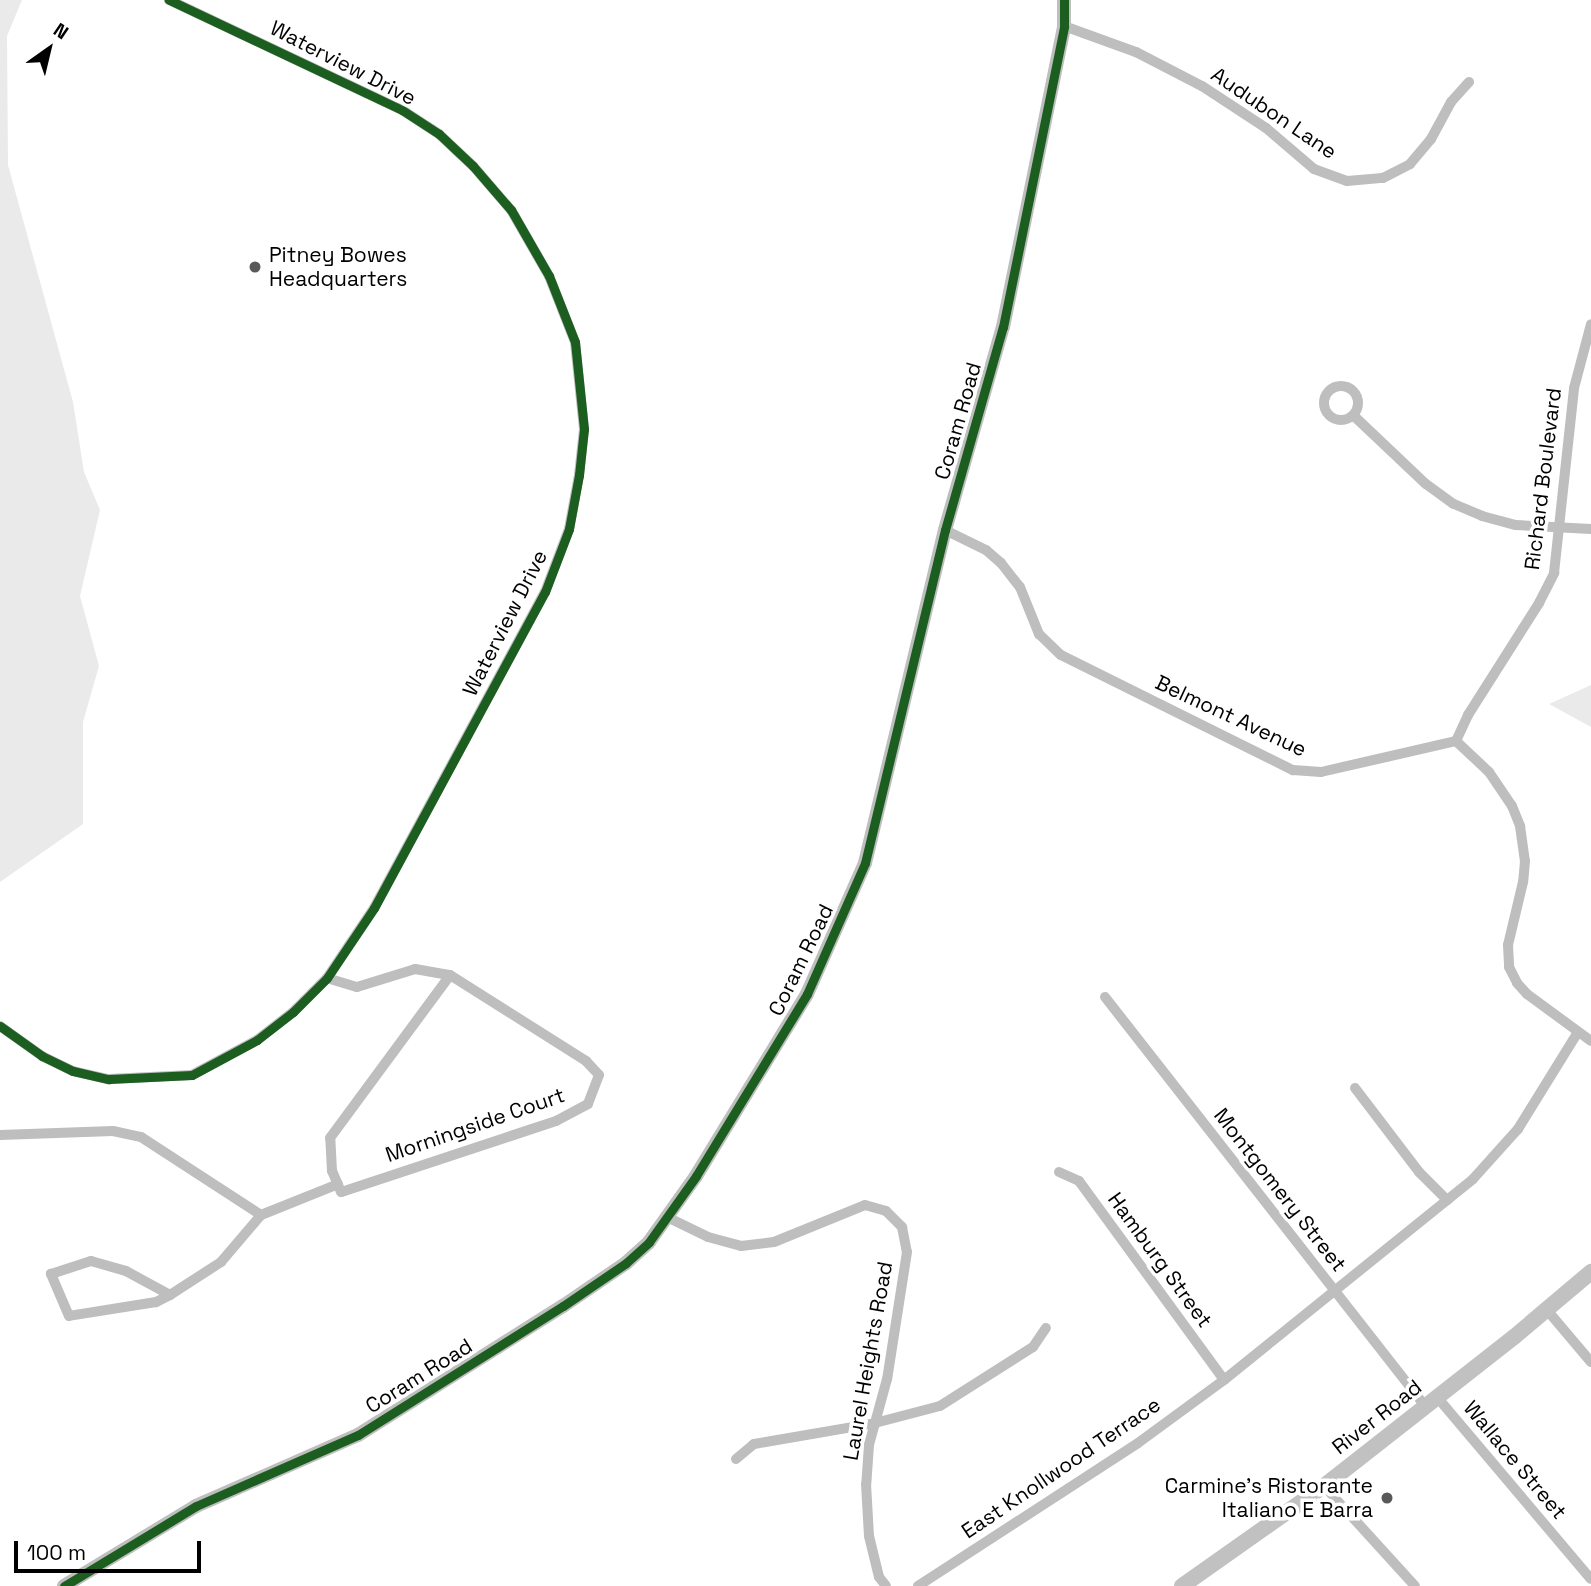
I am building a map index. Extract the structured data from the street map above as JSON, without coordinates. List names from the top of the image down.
{
  "streets": {
    "main road": ["River Road"],
    "street": [
      "Waterview Drive",
      "Audubon Lane",
      "Coram Road",
      "Richard Boulevard",
      "Belmont Avenue",
      "Morningside Court",
      "Montgomery Street",
      "Hamburg Street",
      "Laurel Heights Road",
      "Wallace Street",
      "East Knollwood Terrace"
    ]
  },
  "crossings": [
    ["Waterview Drive", "Morningside Court"],
    ["Audubon Lane", "Coram Road"],
    ["Coram Road", "Belmont Avenue"],
    ["Coram Road", "Laurel Heights Road"],
    ["Richard Boulevard", "Belmont Avenue"],
    ["Montgomery Street", "River Road"],
    ["Montgomery Street", "Wallace Street"],
    ["Montgomery Street", "East Knollwood Terrace"],
    ["Hamburg Street", "East Knollwood Terrace"],
    ["River Road", "Wallace Street"]
  ],
  "places": ["Pitney Bowes Headquarters", "Carmine's Ristorante Italiano E Barra"],
  "scale_bar": "100 m",
  "north": "top right"
}
